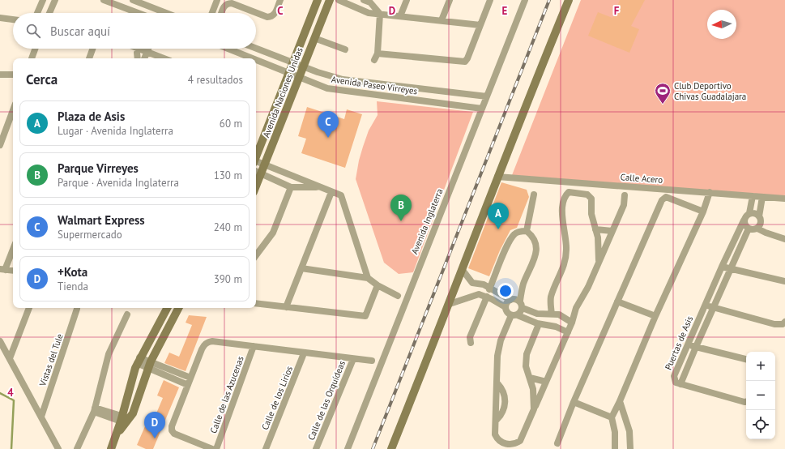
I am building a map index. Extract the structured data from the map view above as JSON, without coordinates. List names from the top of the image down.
{
  "streets": {
    "street": [
      "Avenida Paseo Virreyes",
      "Avenida Naciones Unidas",
      "Calle Acero",
      "Avenida Inglaterra",
      "Puertas de Asis",
      "Vistas del Tule",
      "Calle de las Azucenas",
      "Calle de los Lirios",
      "Calle de las Orquídeas"
    ]
  },
  "crossings": [
    ["Avenida Paseo Virreyes", "Avenida Naciones Unidas"],
    ["Avenida Paseo Virreyes", "Avenida Inglaterra"]
  ],
  "places": {
    "sports": ["Club Deportivo Chivas Guadalajara"]
  },
  "north": "left",
  "page": {
    "search": "Buscar aquí",
    "heading": ["Cerca", "4 resultados"],
    "list": [
      {
        "mark": "A",
        "name": "Plaza de Asis",
        "note": "Lugar · Avenida Inglaterra",
        "value": "60 m"
      },
      {
        "mark": "B",
        "name": "Parque Virreyes",
        "note": "Parque · Avenida Inglaterra",
        "value": "130 m"
      },
      {
        "mark": "C",
        "name": "Walmart Express",
        "note": "Supermercado",
        "value": "240 m"
      },
      {
        "mark": "D",
        "name": "+Kota",
        "note": "Tienda",
        "value": "390 m"
      }
    ],
    "pins": [
      "C",
      "B",
      "A",
      "D"
    ],
    "map_buttons": ["+", "−"]
  },
  "grid": {
    "columns": [
      "C",
      "D",
      "E",
      "F"
    ],
    "rows": ["4"]
  }
}
